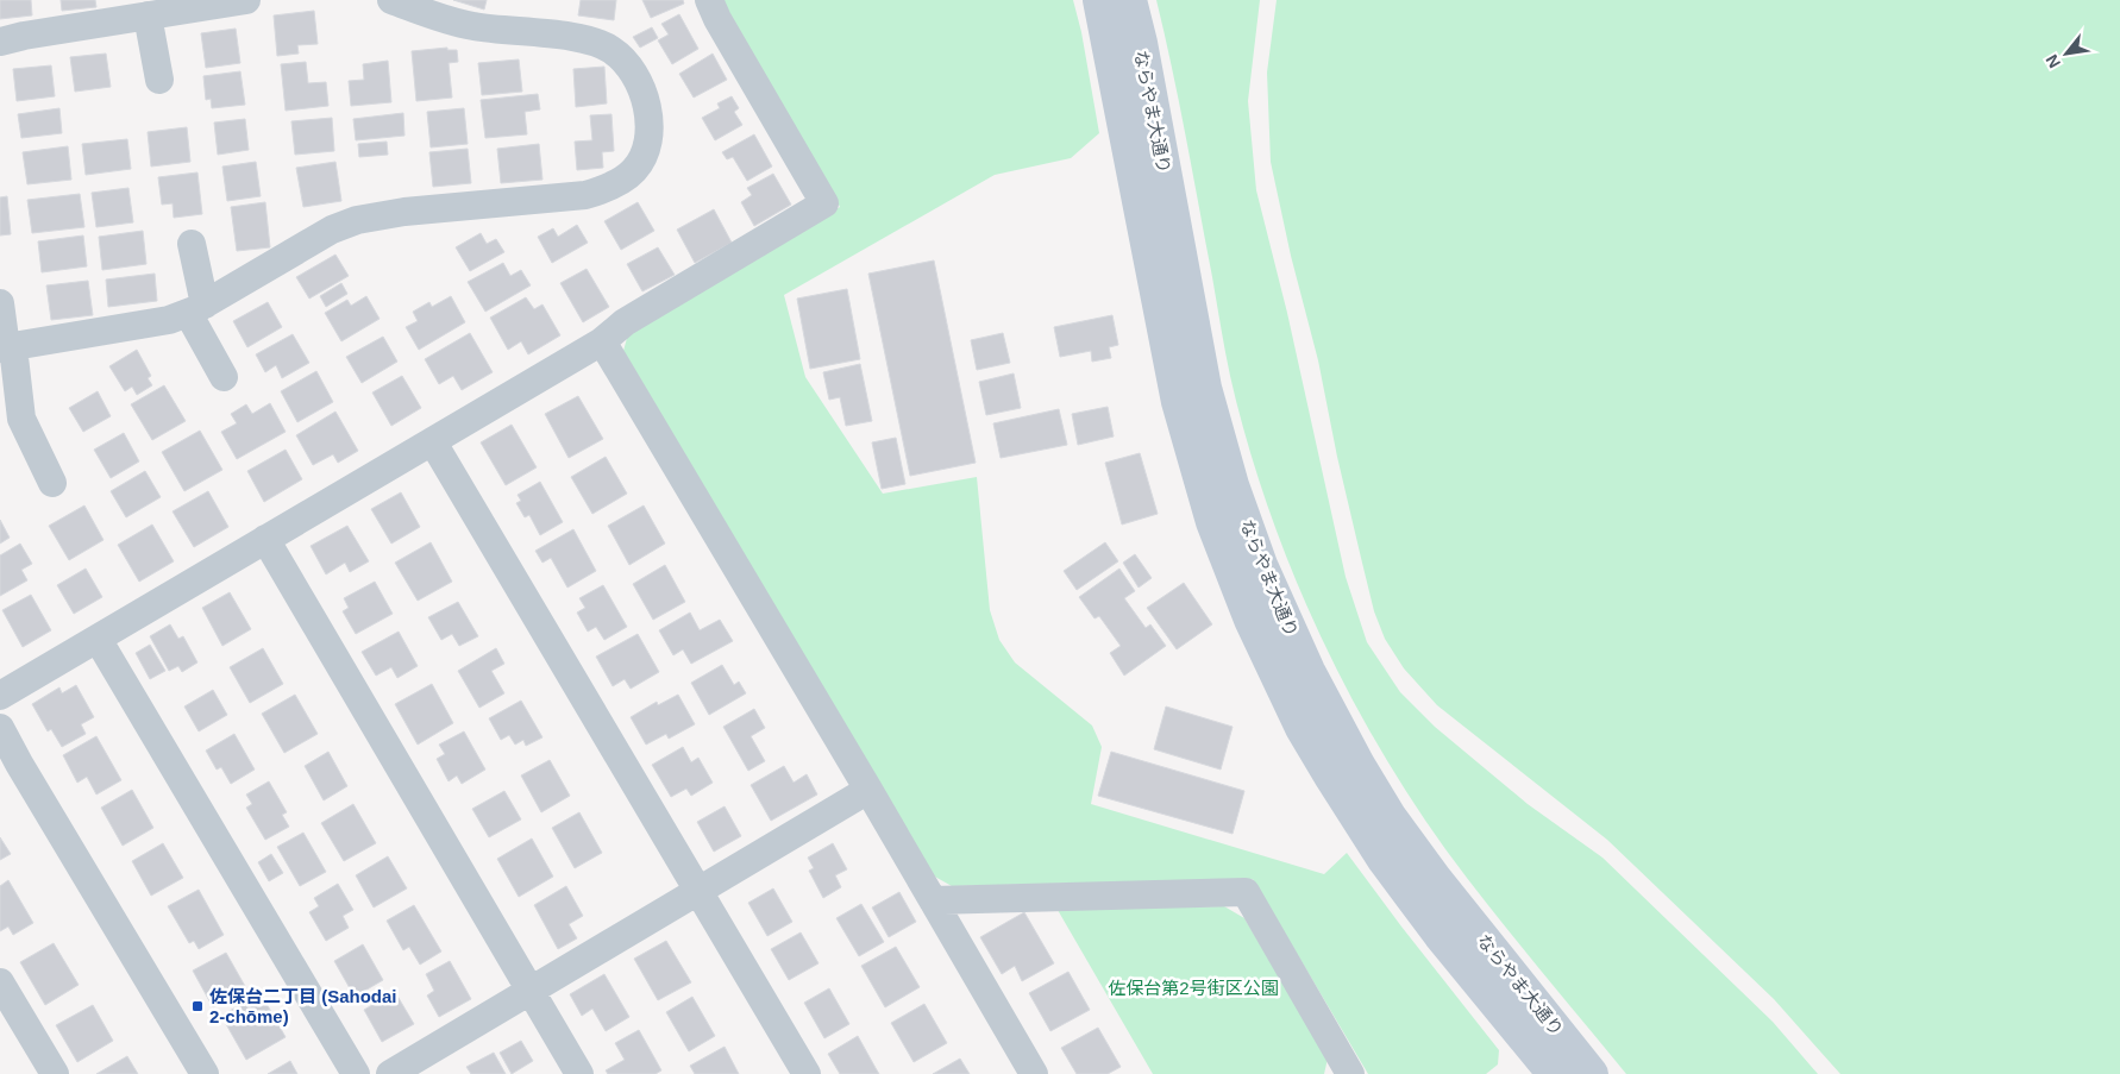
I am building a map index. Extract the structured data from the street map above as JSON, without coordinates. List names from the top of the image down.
{
  "streets": {
    "street": ["ならやま大通り"]
  },
  "parks": ["佐保台第2号街区公園"],
  "places": {
    "transit": ["佐保台二丁目 (Sahodai 2-chōme)"]
  },
  "north": "bottom left"
}
